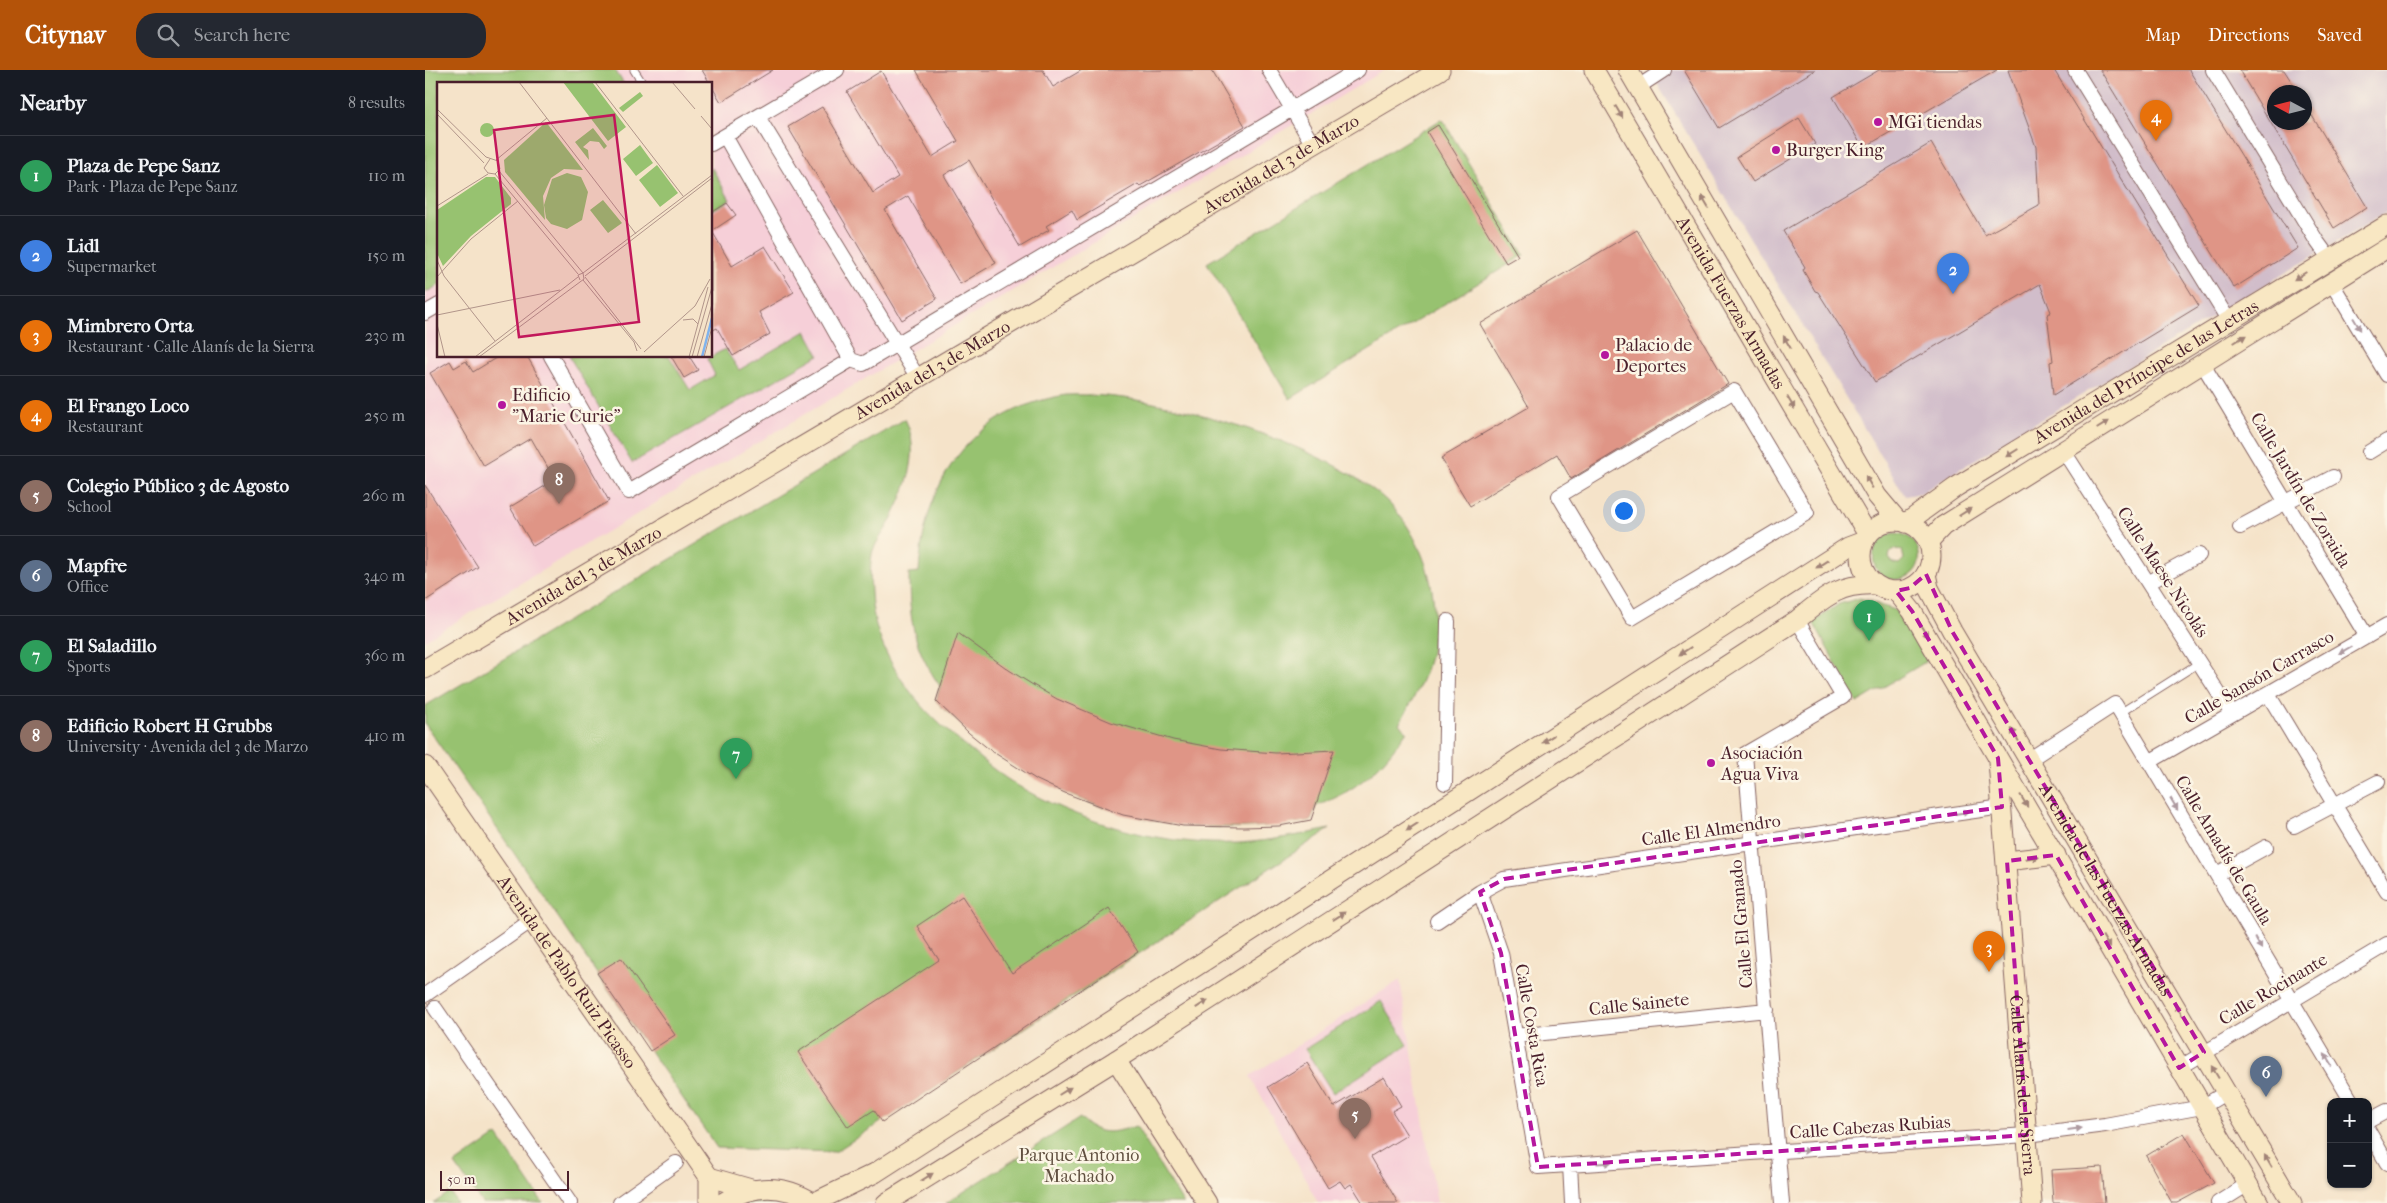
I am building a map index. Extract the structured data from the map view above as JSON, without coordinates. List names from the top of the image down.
{
  "streets": {
    "street": [
      "Avenida del 3 de Marzo",
      "Avenida Fuerzas Armadas",
      "Avenida del Príncipe de las Letras",
      "Calle Jardín de Zoraida",
      "Calle Maese Nicolás",
      "Calle Sansón Carrasco",
      "Calle El Almendro",
      "Calle Amadís de Gaula",
      "Avenida de las Fuerzas Armadas",
      "Calle El Granado",
      "Avenida de Pablo Ruiz Picasso",
      "Calle Rocinante",
      "Calle Sainete",
      "Calle Costa Rica",
      "Calle Alanís de la Sierra",
      "Calle Cabezas Rubias"
    ]
  },
  "crossings": [
    ["Avenida Fuerzas Armadas", "Avenida del Príncipe de las Letras"],
    ["Avenida Fuerzas Armadas", "Avenida de las Fuerzas Armadas"],
    ["Avenida del Príncipe de las Letras", "Calle Jardín de Zoraida"],
    ["Avenida del Príncipe de las Letras", "Calle Maese Nicolás"],
    ["Avenida del Príncipe de las Letras", "Avenida de las Fuerzas Armadas"],
    ["Calle Jardín de Zoraida", "Calle Sansón Carrasco"],
    ["Calle Maese Nicolás", "Calle Sansón Carrasco"],
    ["Calle Sansón Carrasco", "Calle Amadís de Gaula"],
    ["Calle El Almendro", "Calle El Granado"],
    ["Calle El Almendro", "Calle Costa Rica"],
    ["Calle El Almendro", "Calle Alanís de la Sierra"],
    ["Calle Amadís de Gaula", "Calle Rocinante"],
    ["Avenida de las Fuerzas Armadas", "Calle Rocinante"],
    ["Avenida de las Fuerzas Armadas", "Calle Alanís de la Sierra"],
    ["Avenida de las Fuerzas Armadas", "Calle Cabezas Rubias"],
    ["Calle El Granado", "Calle Sainete"],
    ["Calle El Granado", "Calle Cabezas Rubias"],
    ["Calle Sainete", "Calle Costa Rica"],
    ["Calle Costa Rica", "Calle Cabezas Rubias"],
    ["Calle Alanís de la Sierra", "Calle Cabezas Rubias"]
  ],
  "one_way": ["Calle Sansón Carrasco", "Calle El Almendro", "Calle Cabezas Rubias"],
  "parks": ["Parque Antonio Machado"],
  "places": [
    "MGi tiendas",
    "Burger King",
    "Palacio de Deportes",
    "Edificio \"Marie Curie\"",
    "Asociación Agua Viva"
  ],
  "scale_bar": "50 m",
  "north": "left",
  "page": {
    "header": "Citynav",
    "search": "Search here",
    "nav": ["Map", "Directions", "Saved"],
    "heading": ["Nearby", "8 results"],
    "pins": [
      "4",
      "2",
      "8",
      "1",
      "7",
      "3",
      "6",
      "5"
    ],
    "list": [
      {
        "mark": "1",
        "name": "Plaza de Pepe Sanz",
        "note": "Park · Plaza de Pepe Sanz",
        "value": "110 m"
      },
      {
        "mark": "2",
        "name": "Lidl",
        "note": "Supermarket",
        "value": "150 m"
      },
      {
        "mark": "3",
        "name": "Mimbrero Orta",
        "note": "Restaurant · Calle Alanís de la Sierra",
        "value": "230 m"
      },
      {
        "mark": "4",
        "name": "El Frango Loco",
        "note": "Restaurant",
        "value": "250 m"
      },
      {
        "mark": "5",
        "name": "Colegio Público 3 de Agosto",
        "note": "School",
        "value": "260 m"
      },
      {
        "mark": "6",
        "name": "Mapfre",
        "note": "Office",
        "value": "340 m"
      },
      {
        "mark": "7",
        "name": "El Saladillo",
        "note": "Sports",
        "value": "360 m"
      },
      {
        "mark": "8",
        "name": "Edificio Robert H Grubbs",
        "note": "University · Avenida del 3 de Marzo",
        "value": "410 m"
      }
    ],
    "map_buttons": ["+", "−"],
    "scale": "50 m"
  }
}
